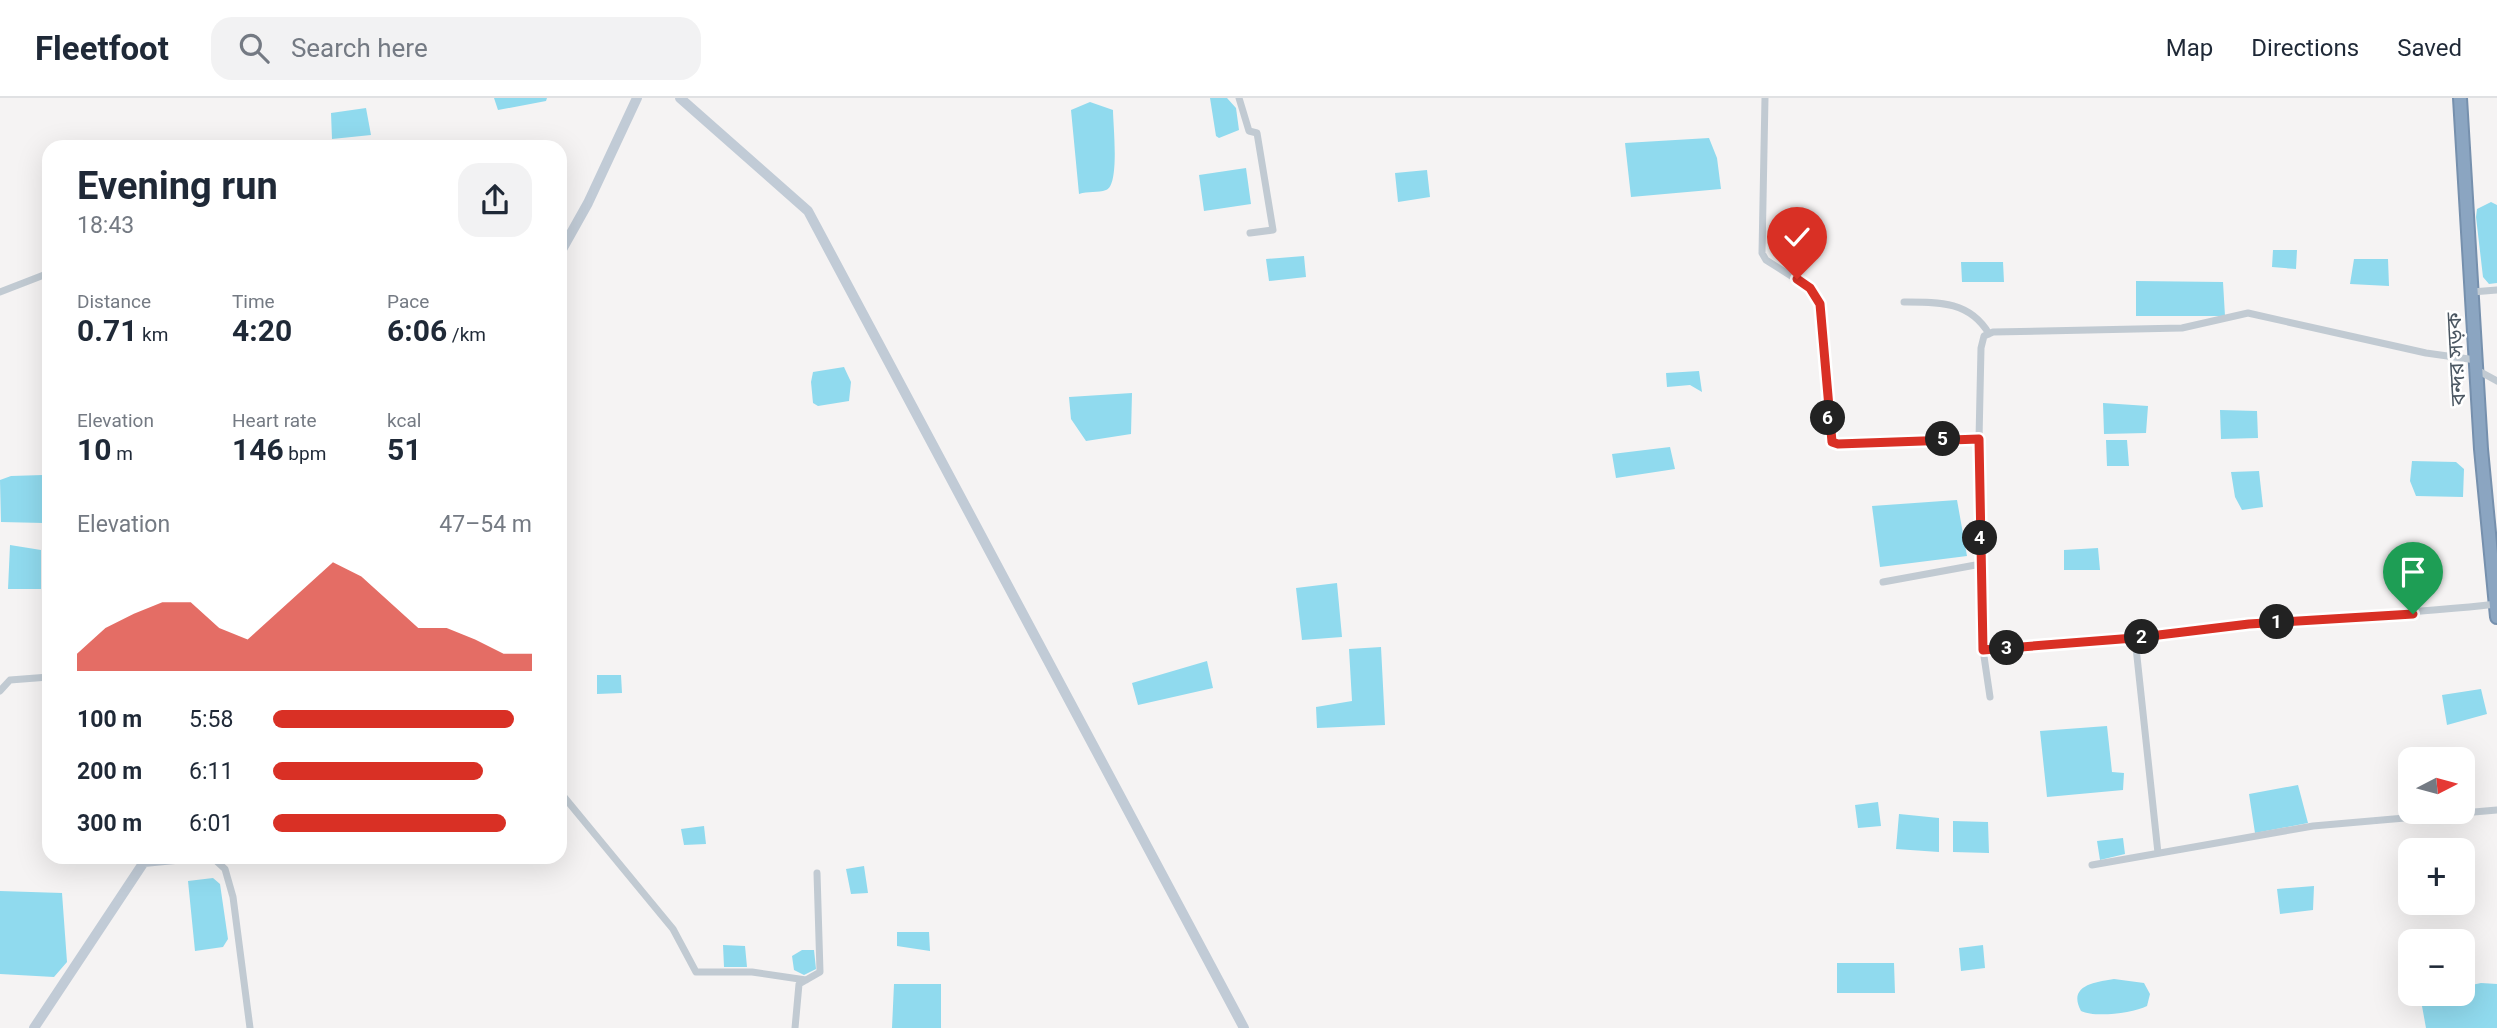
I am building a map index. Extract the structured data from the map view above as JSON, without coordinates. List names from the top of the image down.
{
  "streets": {
    "highway": ["বন্দর সড়ক"]
  },
  "north": "right",
  "page": {
    "header": "Fleetfoot",
    "search": "Search here",
    "nav": ["Map", "Directions", "Saved"],
    "heading": ["Evening run", "18:43"],
    "stats": [
      ["Distance", "0.71 km"],
      ["Time", "4:20"],
      ["Pace", "6:06 /km"],
      ["Elevation", "10 m"],
      ["Heart rate", "146 bpm"],
      ["kcal", "51"]
    ],
    "pins": [
      "6",
      "5",
      "4",
      "1",
      "2",
      "3"
    ],
    "chart": ["Elevation", "47–54 m"],
    "list": [
      {
        "name": "100 m",
        "note": "5:58"
      },
      {
        "name": "200 m",
        "note": "6:11"
      },
      {
        "name": "300 m",
        "note": "6:01"
      }
    ],
    "map_buttons": ["+", "−"]
  }
}
